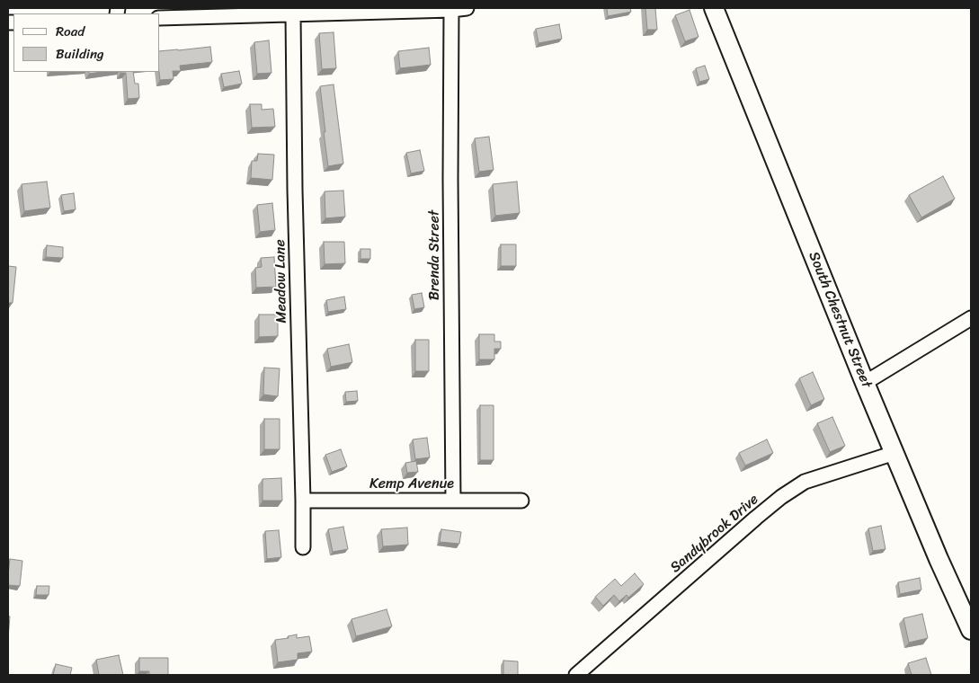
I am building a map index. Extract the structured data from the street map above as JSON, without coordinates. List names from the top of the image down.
{
  "streets": {
    "main road": ["South Chestnut Street"],
    "street": [
      "Brenda Street",
      "Meadow Lane",
      "Kemp Avenue",
      "Sandybrook Drive"
    ]
  },
  "crossings": [
    ["Brenda Street", "Kemp Avenue"],
    ["Meadow Lane", "Kemp Avenue"],
    ["South Chestnut Street", "Sandybrook Drive"]
  ],
  "legend": ["Road", "Building"]
}
